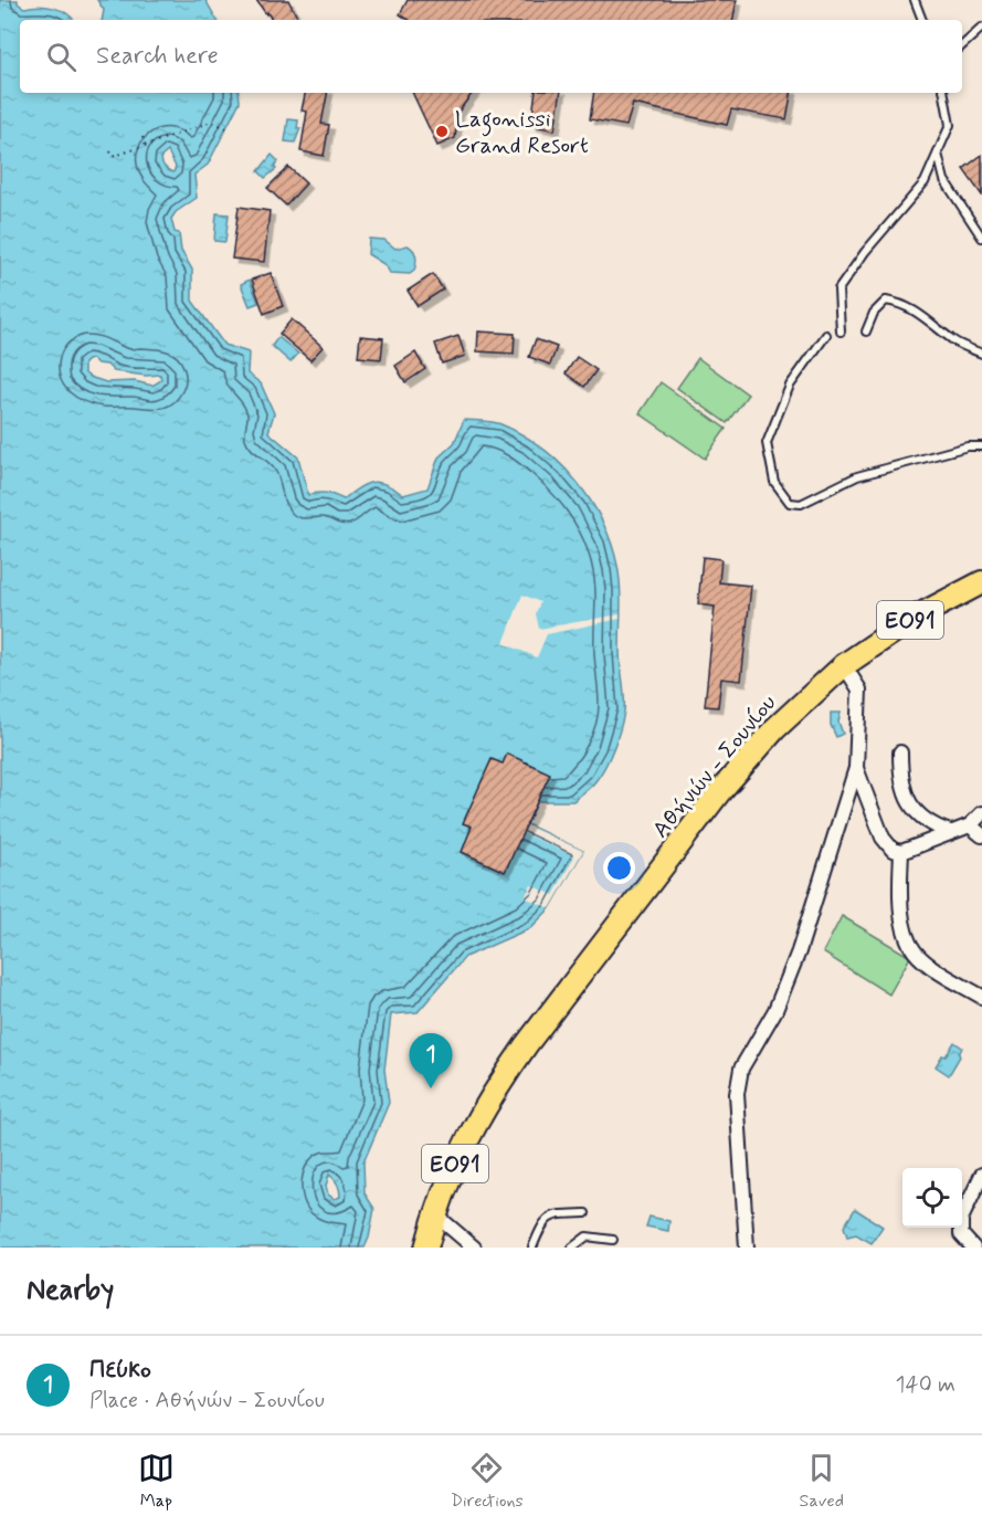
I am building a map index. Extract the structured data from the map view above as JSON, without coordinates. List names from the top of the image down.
{
  "streets": {
    "main road": ["ΕΟ91", "Αθήνών - Σουνίου"]
  },
  "places": ["Lagonissi Grand Resort"],
  "page": {
    "search": "Search here",
    "pins": "1",
    "heading": "Nearby",
    "list": [
      {
        "mark": "1",
        "name": "Πεύκο",
        "note": "Place · Αθήνών - Σουνίου",
        "value": "140 m"
      }
    ],
    "nav": ["Map", "Directions", "Saved"]
  }
}
